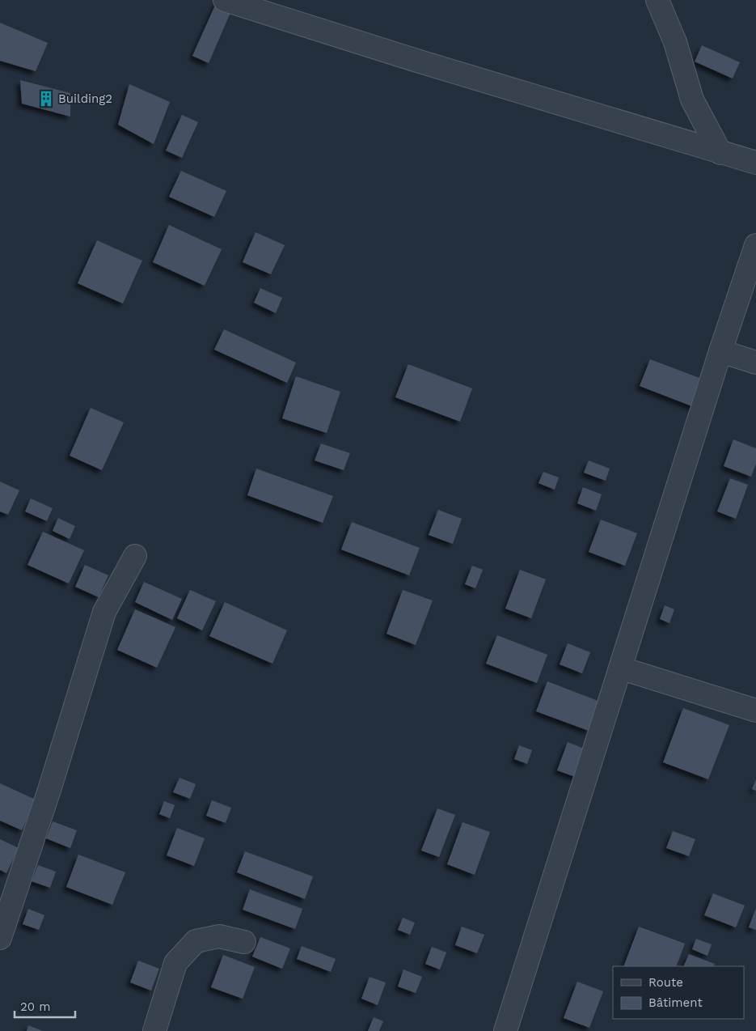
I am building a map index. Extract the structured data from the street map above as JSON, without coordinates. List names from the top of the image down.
{
  "places": {
    "building": ["Building2"]
  },
  "legend": ["Route", "Bâtiment"],
  "scale_bar": "20 m"
}
